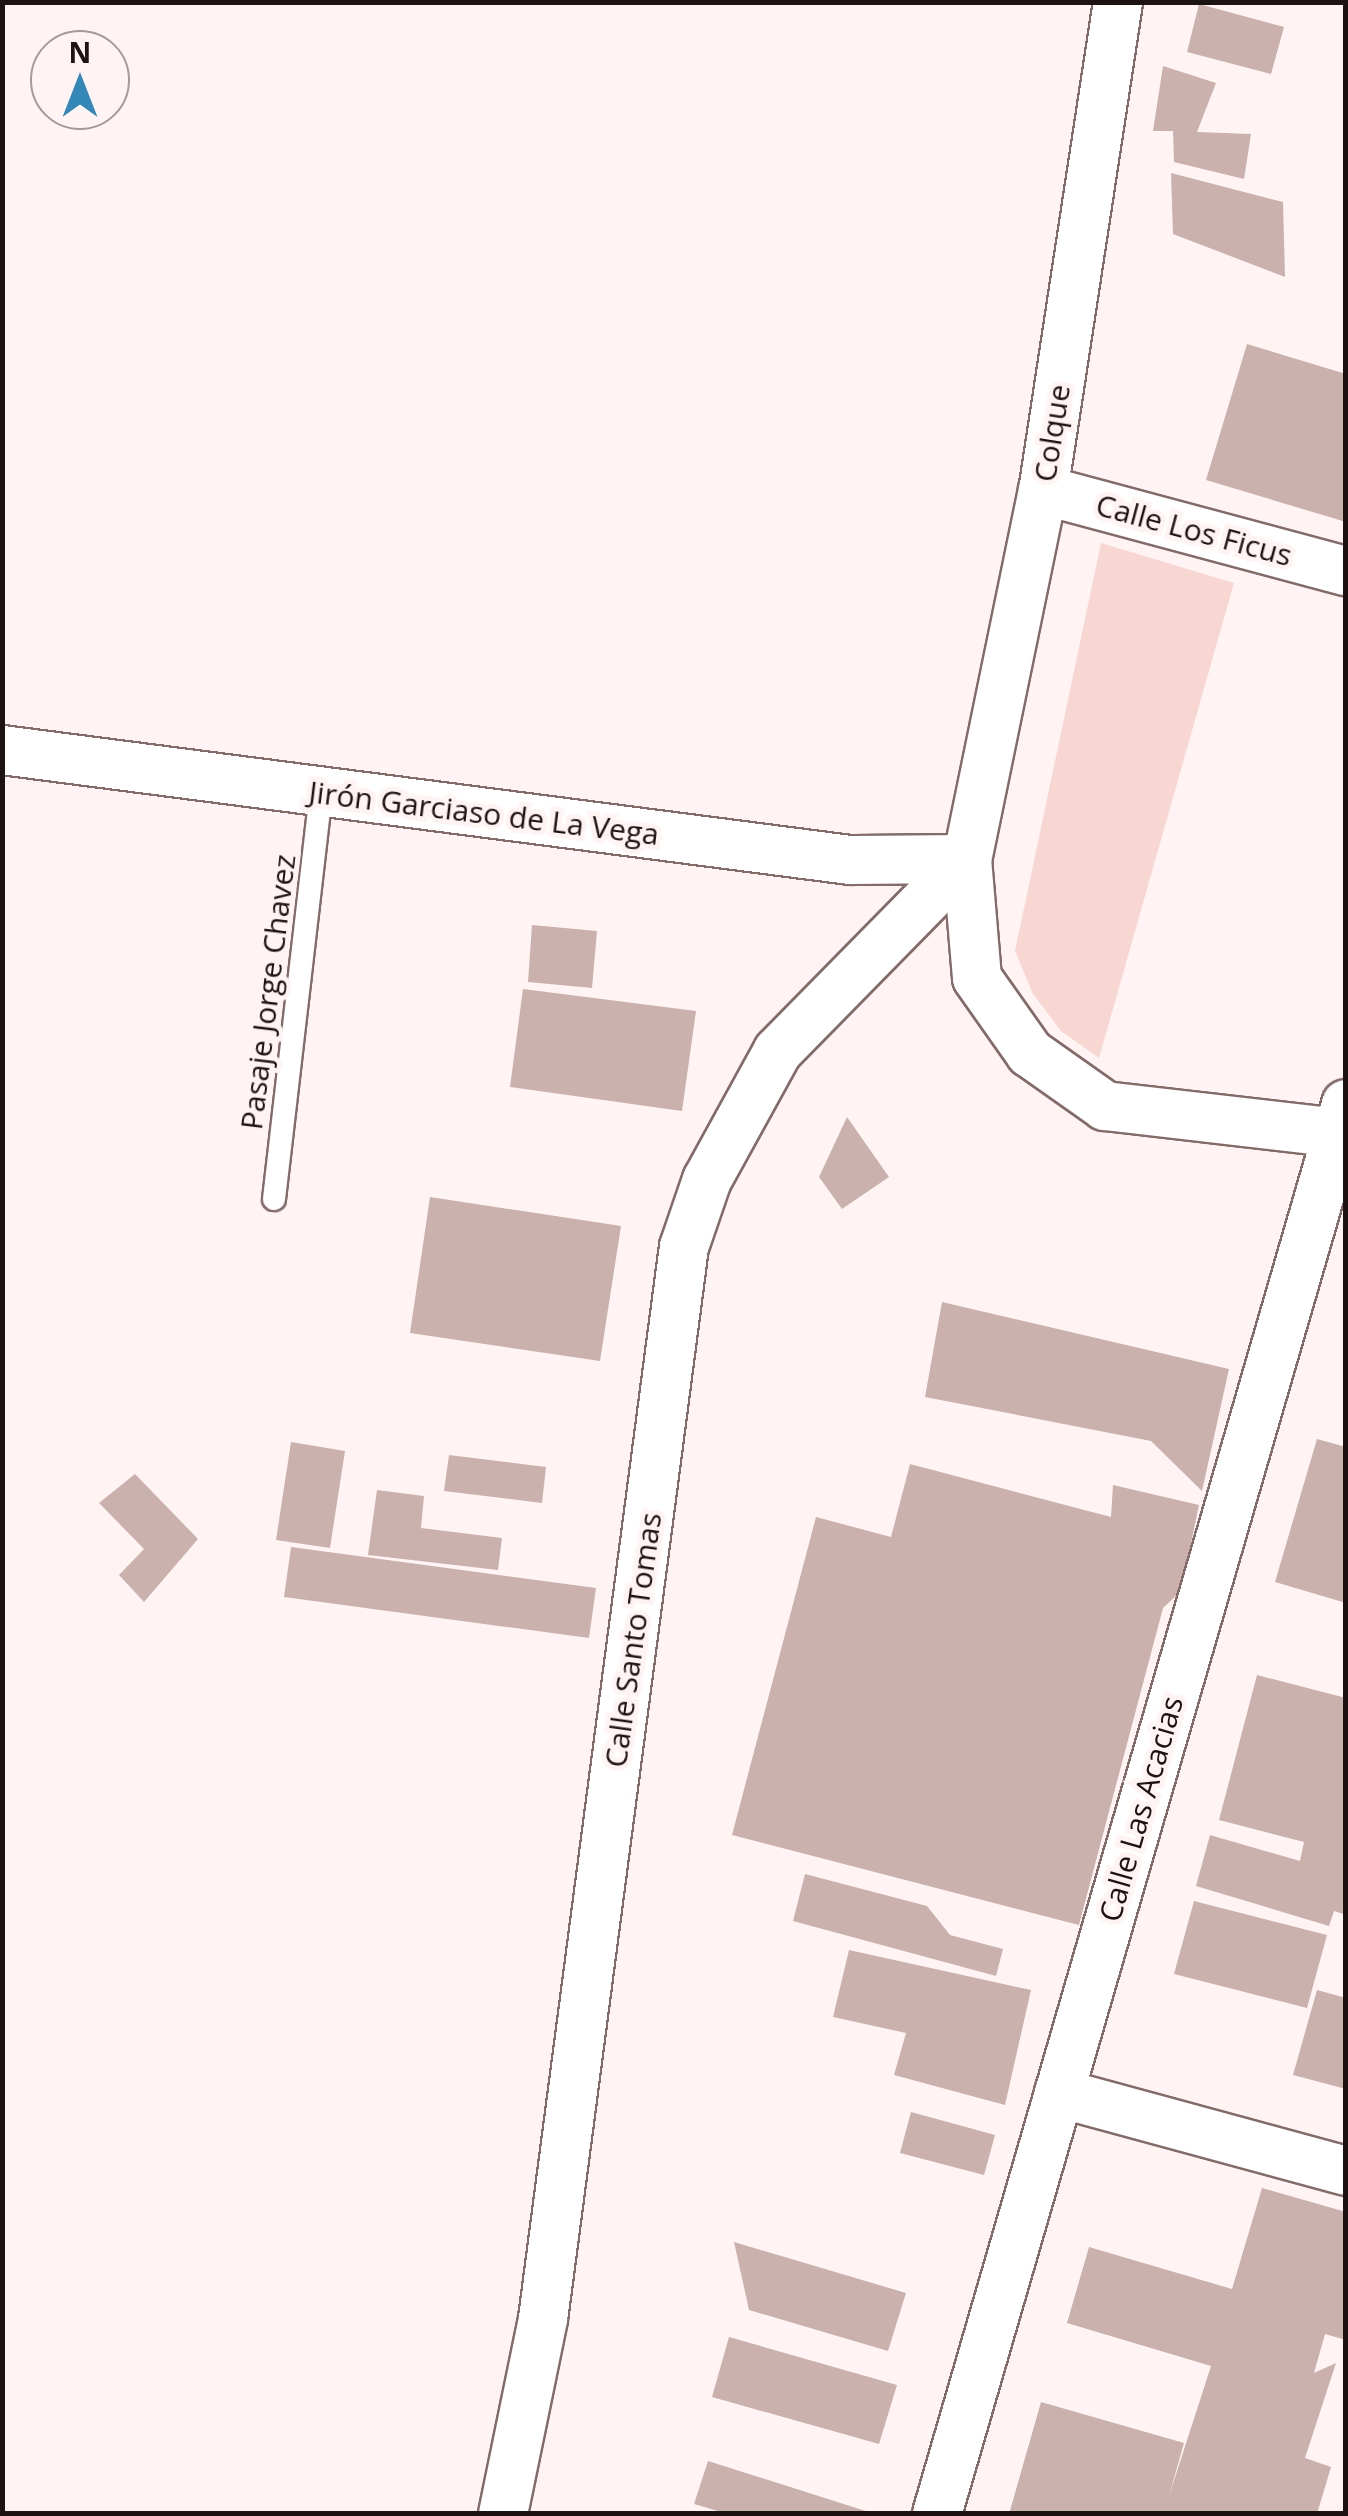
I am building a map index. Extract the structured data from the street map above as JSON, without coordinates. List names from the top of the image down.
{
  "streets": {
    "street": [
      "Colque",
      "Calle Los Ficus",
      "Jirón Garciaso de La Vega",
      "Calle Santo Tomas",
      "Calle Las Acacias"
    ],
    "lane": ["Pasaje Jorge Chavez"]
  },
  "crossings": [
    ["Colque", "Calle Los Ficus"],
    ["Colque", "Jirón Garciaso de La Vega"],
    ["Colque", "Calle Santo Tomas"],
    ["Colque", "Calle Las Acacias"],
    ["Jirón Garciaso de La Vega", "Pasaje Jorge Chavez"],
    ["Jirón Garciaso de La Vega", "Calle Santo Tomas"]
  ],
  "north": "top"
}
